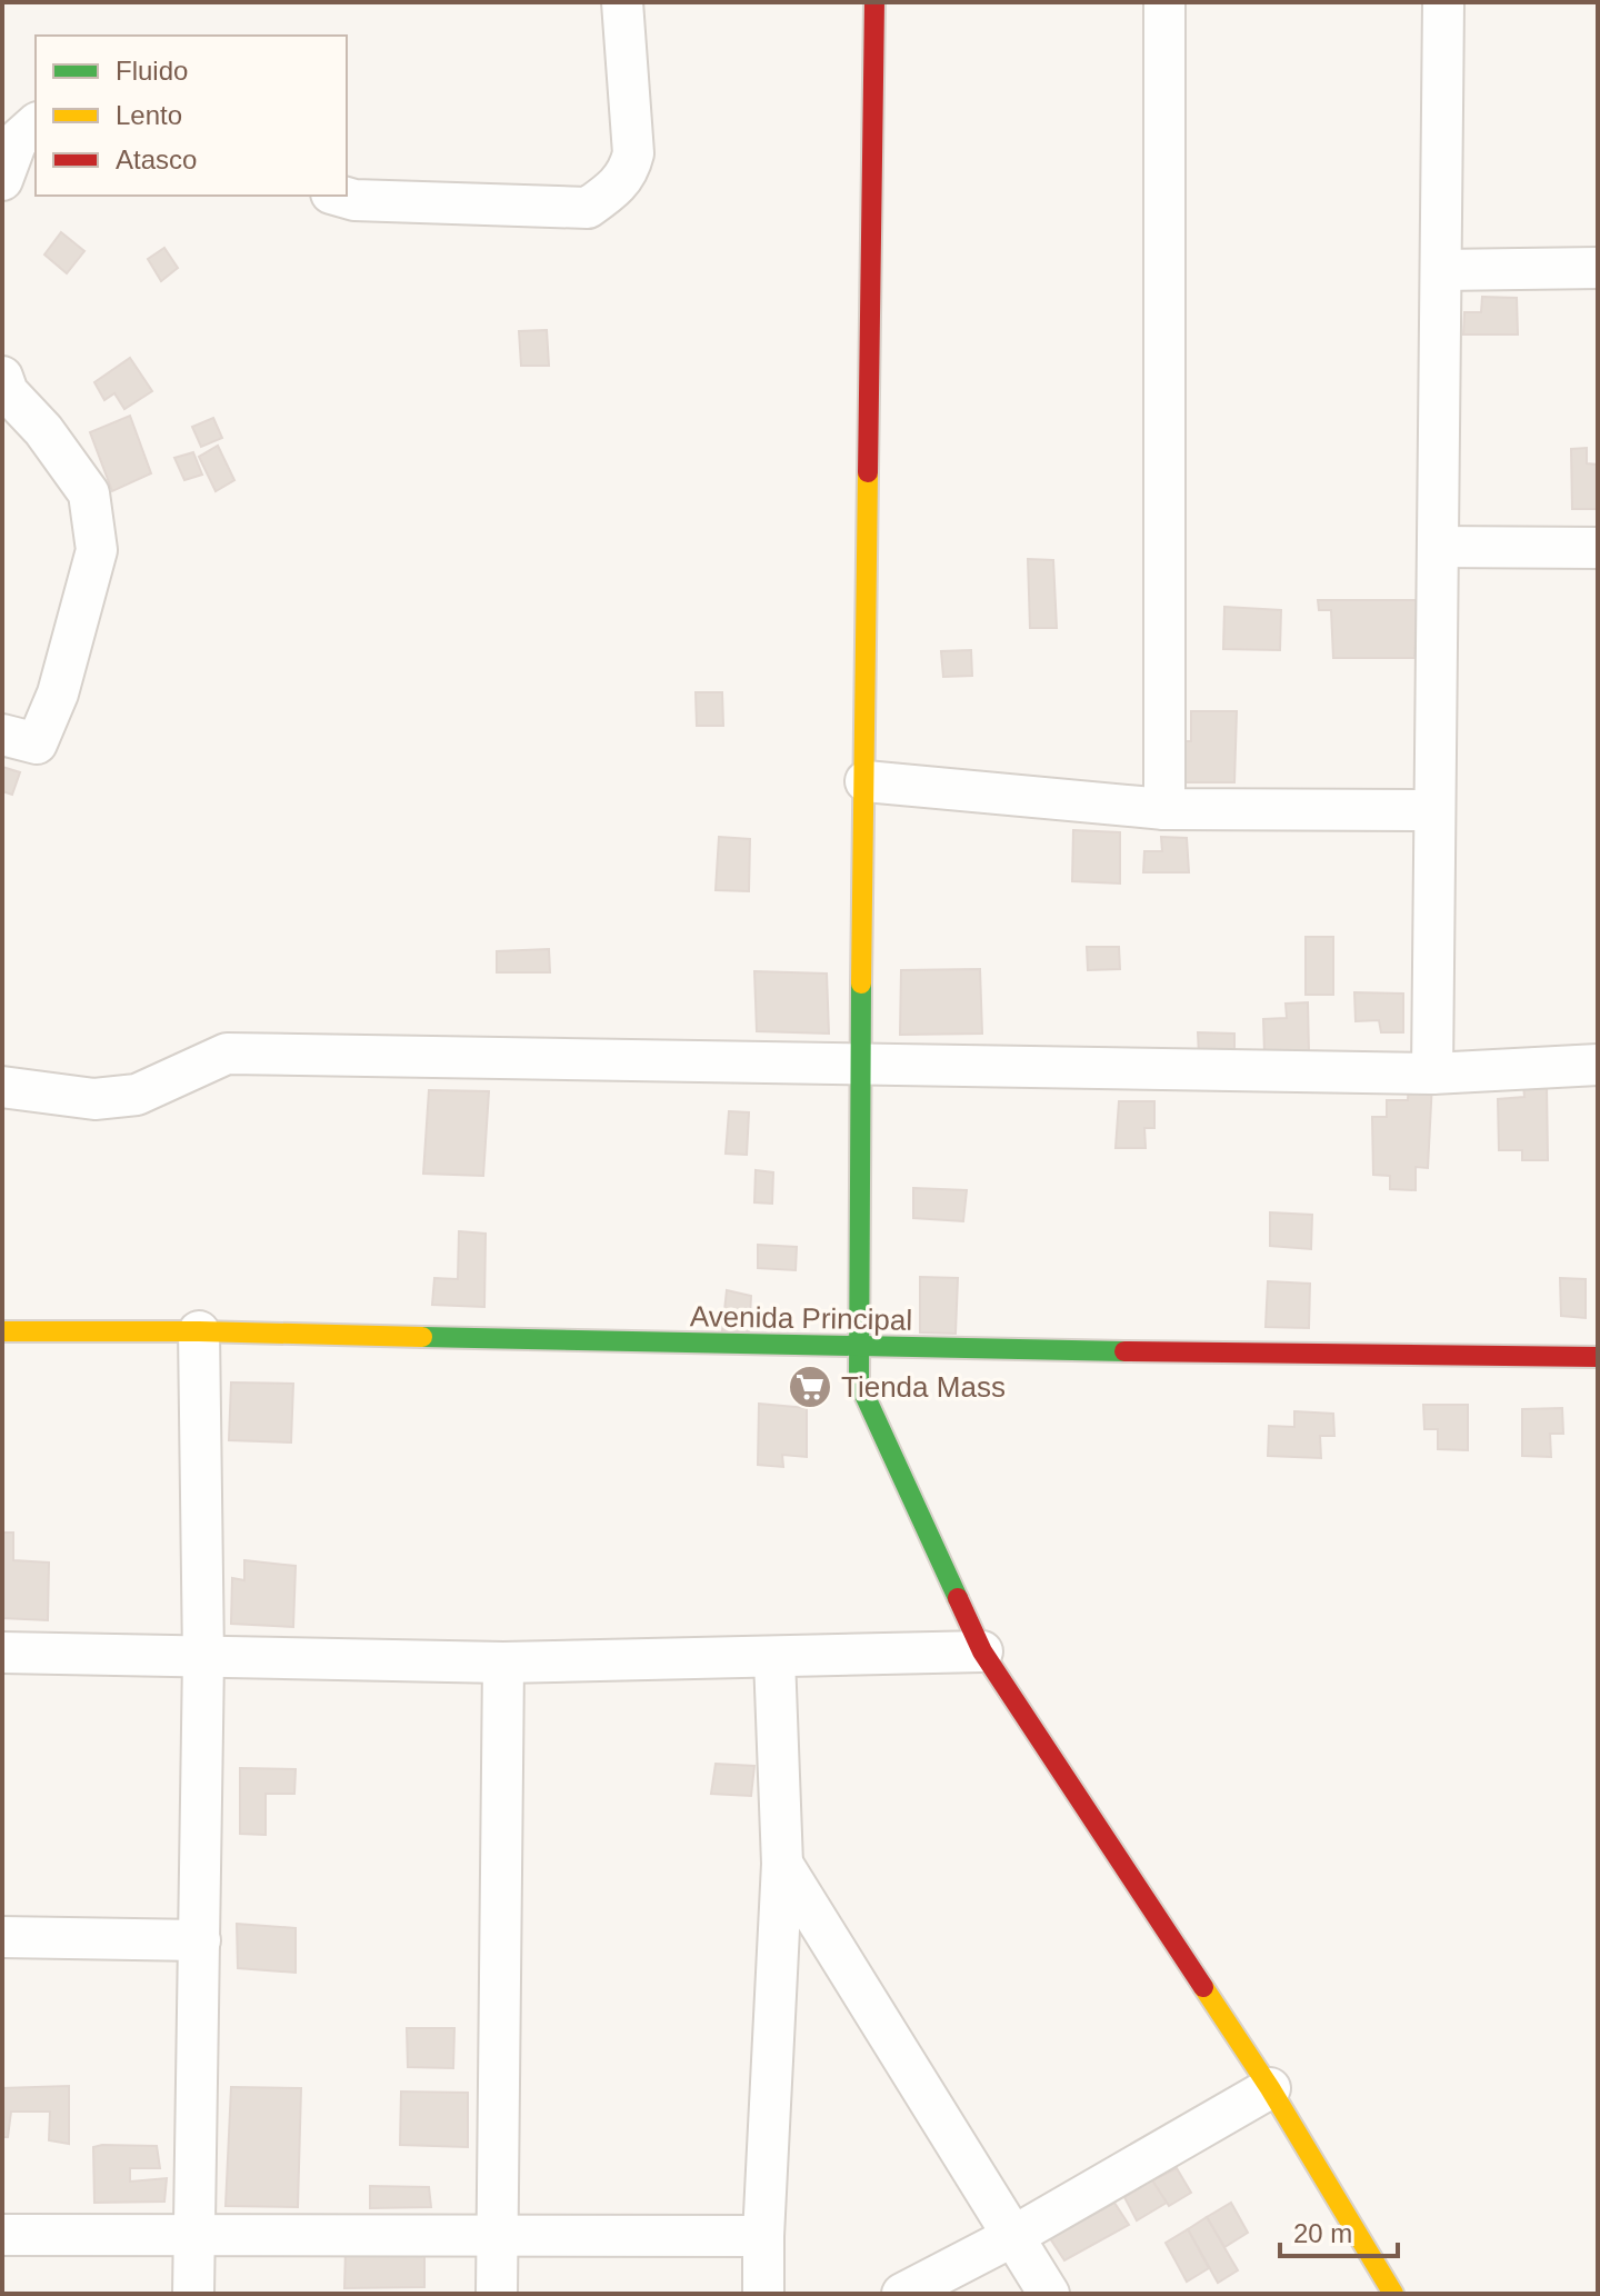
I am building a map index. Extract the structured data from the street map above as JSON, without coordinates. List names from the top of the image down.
{
  "streets": {
    "street": ["Avenida Principal"]
  },
  "places": {
    "supermarket": ["Tienda Mass"]
  },
  "legend": ["Fluido", "Lento", "Atasco"],
  "scale_bar": "20 m"
}
